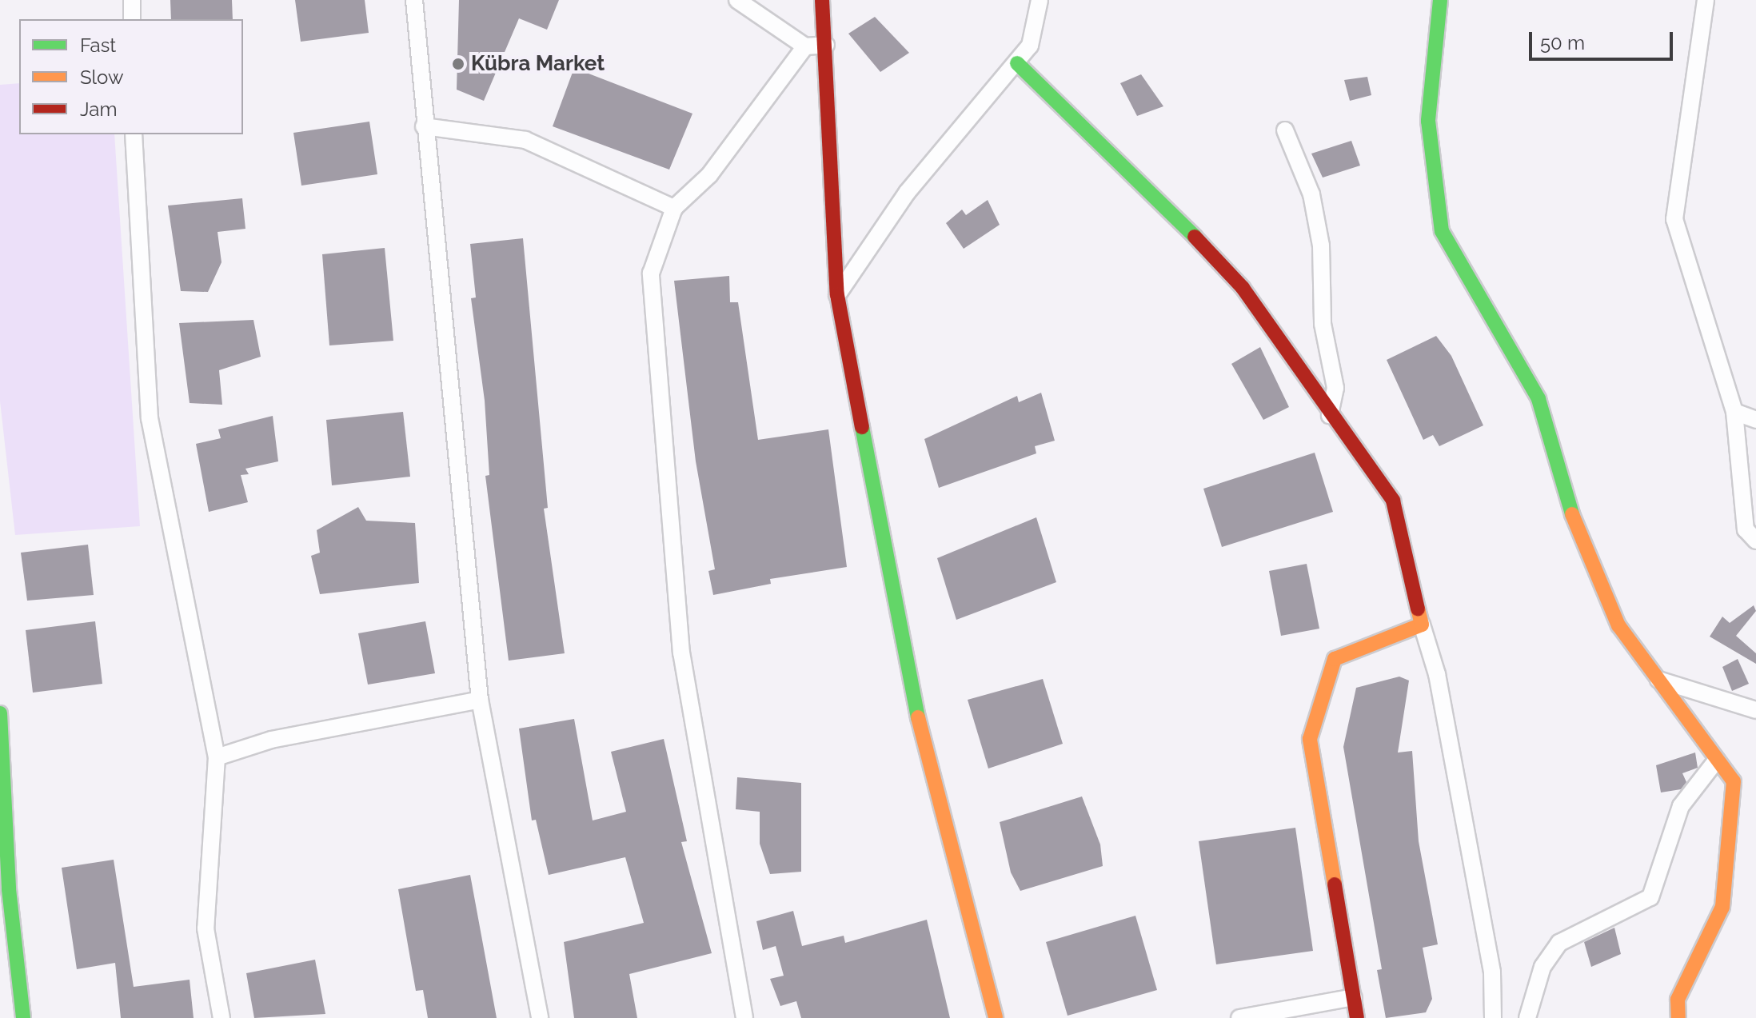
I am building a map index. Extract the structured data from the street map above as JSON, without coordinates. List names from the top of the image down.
{
  "places": ["Kübra Market"],
  "legend": ["Fast", "Slow", "Jam"],
  "scale_bar": "50 m"
}
